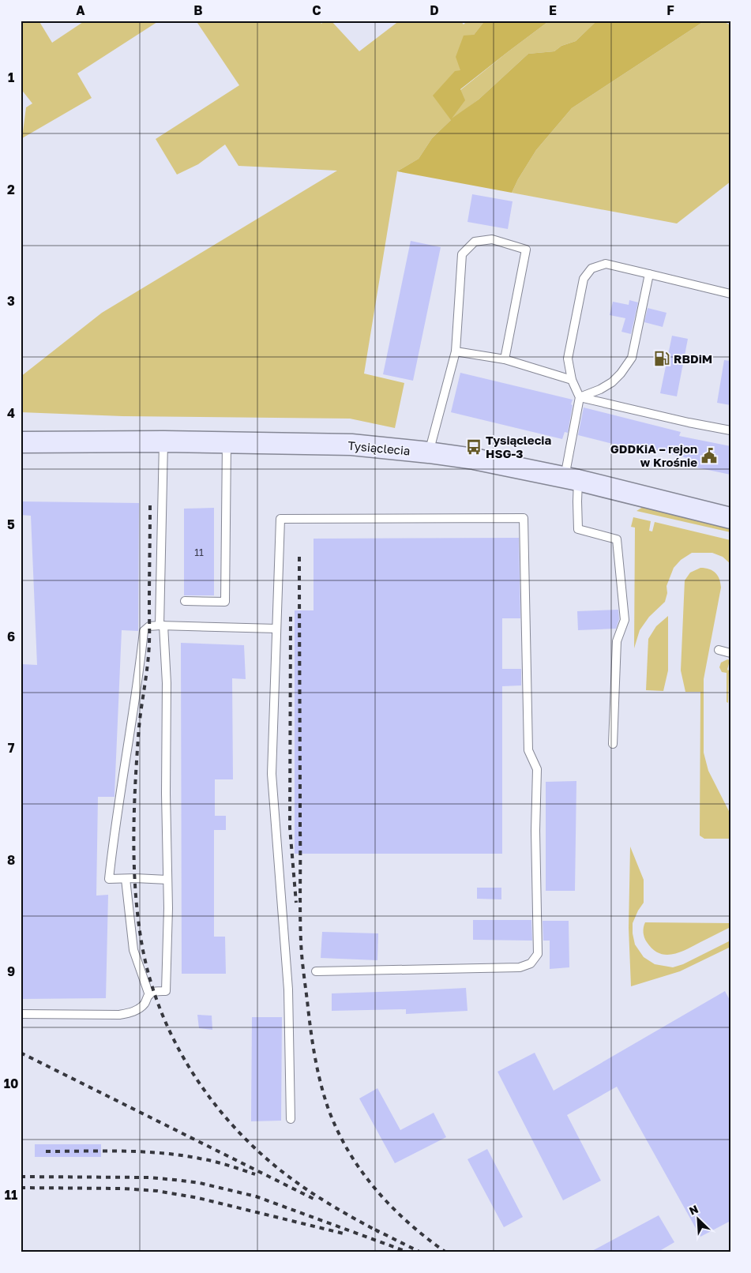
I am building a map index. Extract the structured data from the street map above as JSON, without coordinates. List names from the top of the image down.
{
  "streets": {
    "street": ["Tysiąclecia"]
  },
  "places": {
    "fuel station": ["RBDiM"],
    "bus stop": ["Tysiąclecia HSG-3"],
    "public building": ["GDDKiA – rejon w Krośnie"]
  },
  "house_numbers": ["11"],
  "north": "top left",
  "grid": {
    "columns": [
      "A",
      "B",
      "C",
      "D",
      "E",
      "F"
    ],
    "rows": [
      "1",
      "2",
      "3",
      "4",
      "5",
      "6",
      "7",
      "8",
      "9",
      "10",
      "11"
    ]
  }
}
